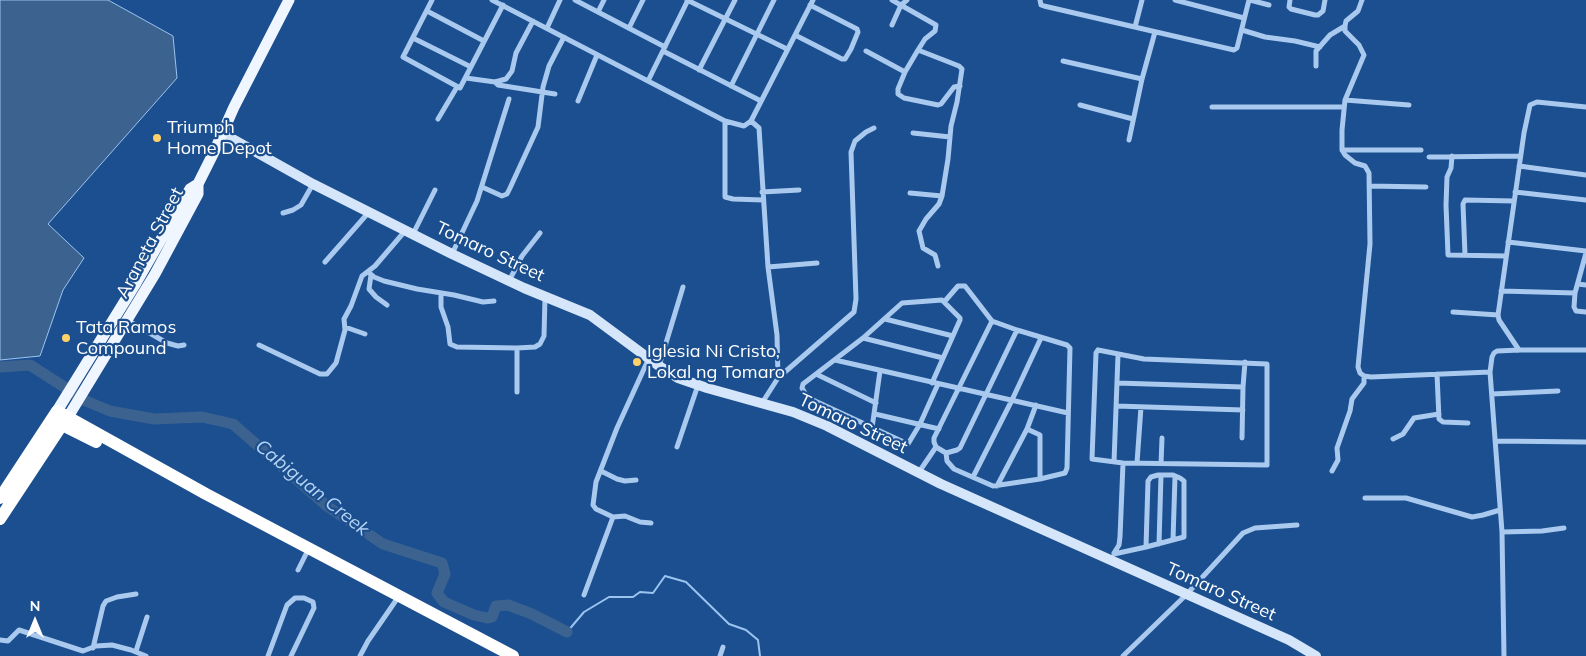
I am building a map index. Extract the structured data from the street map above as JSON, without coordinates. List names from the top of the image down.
{
  "streets": {
    "highway": ["Araneta Street"],
    "street": ["Tomaro Street"]
  },
  "crossings": [
    ["Araneta Street", "Tomaro Street"]
  ],
  "water": ["Cabiguan Creek"],
  "places": ["Triumph Home Depot", "Tata Ramos Compound", "Iglesia Ni Cristo, Lokal ng Tomaro"],
  "north": "top"
}
